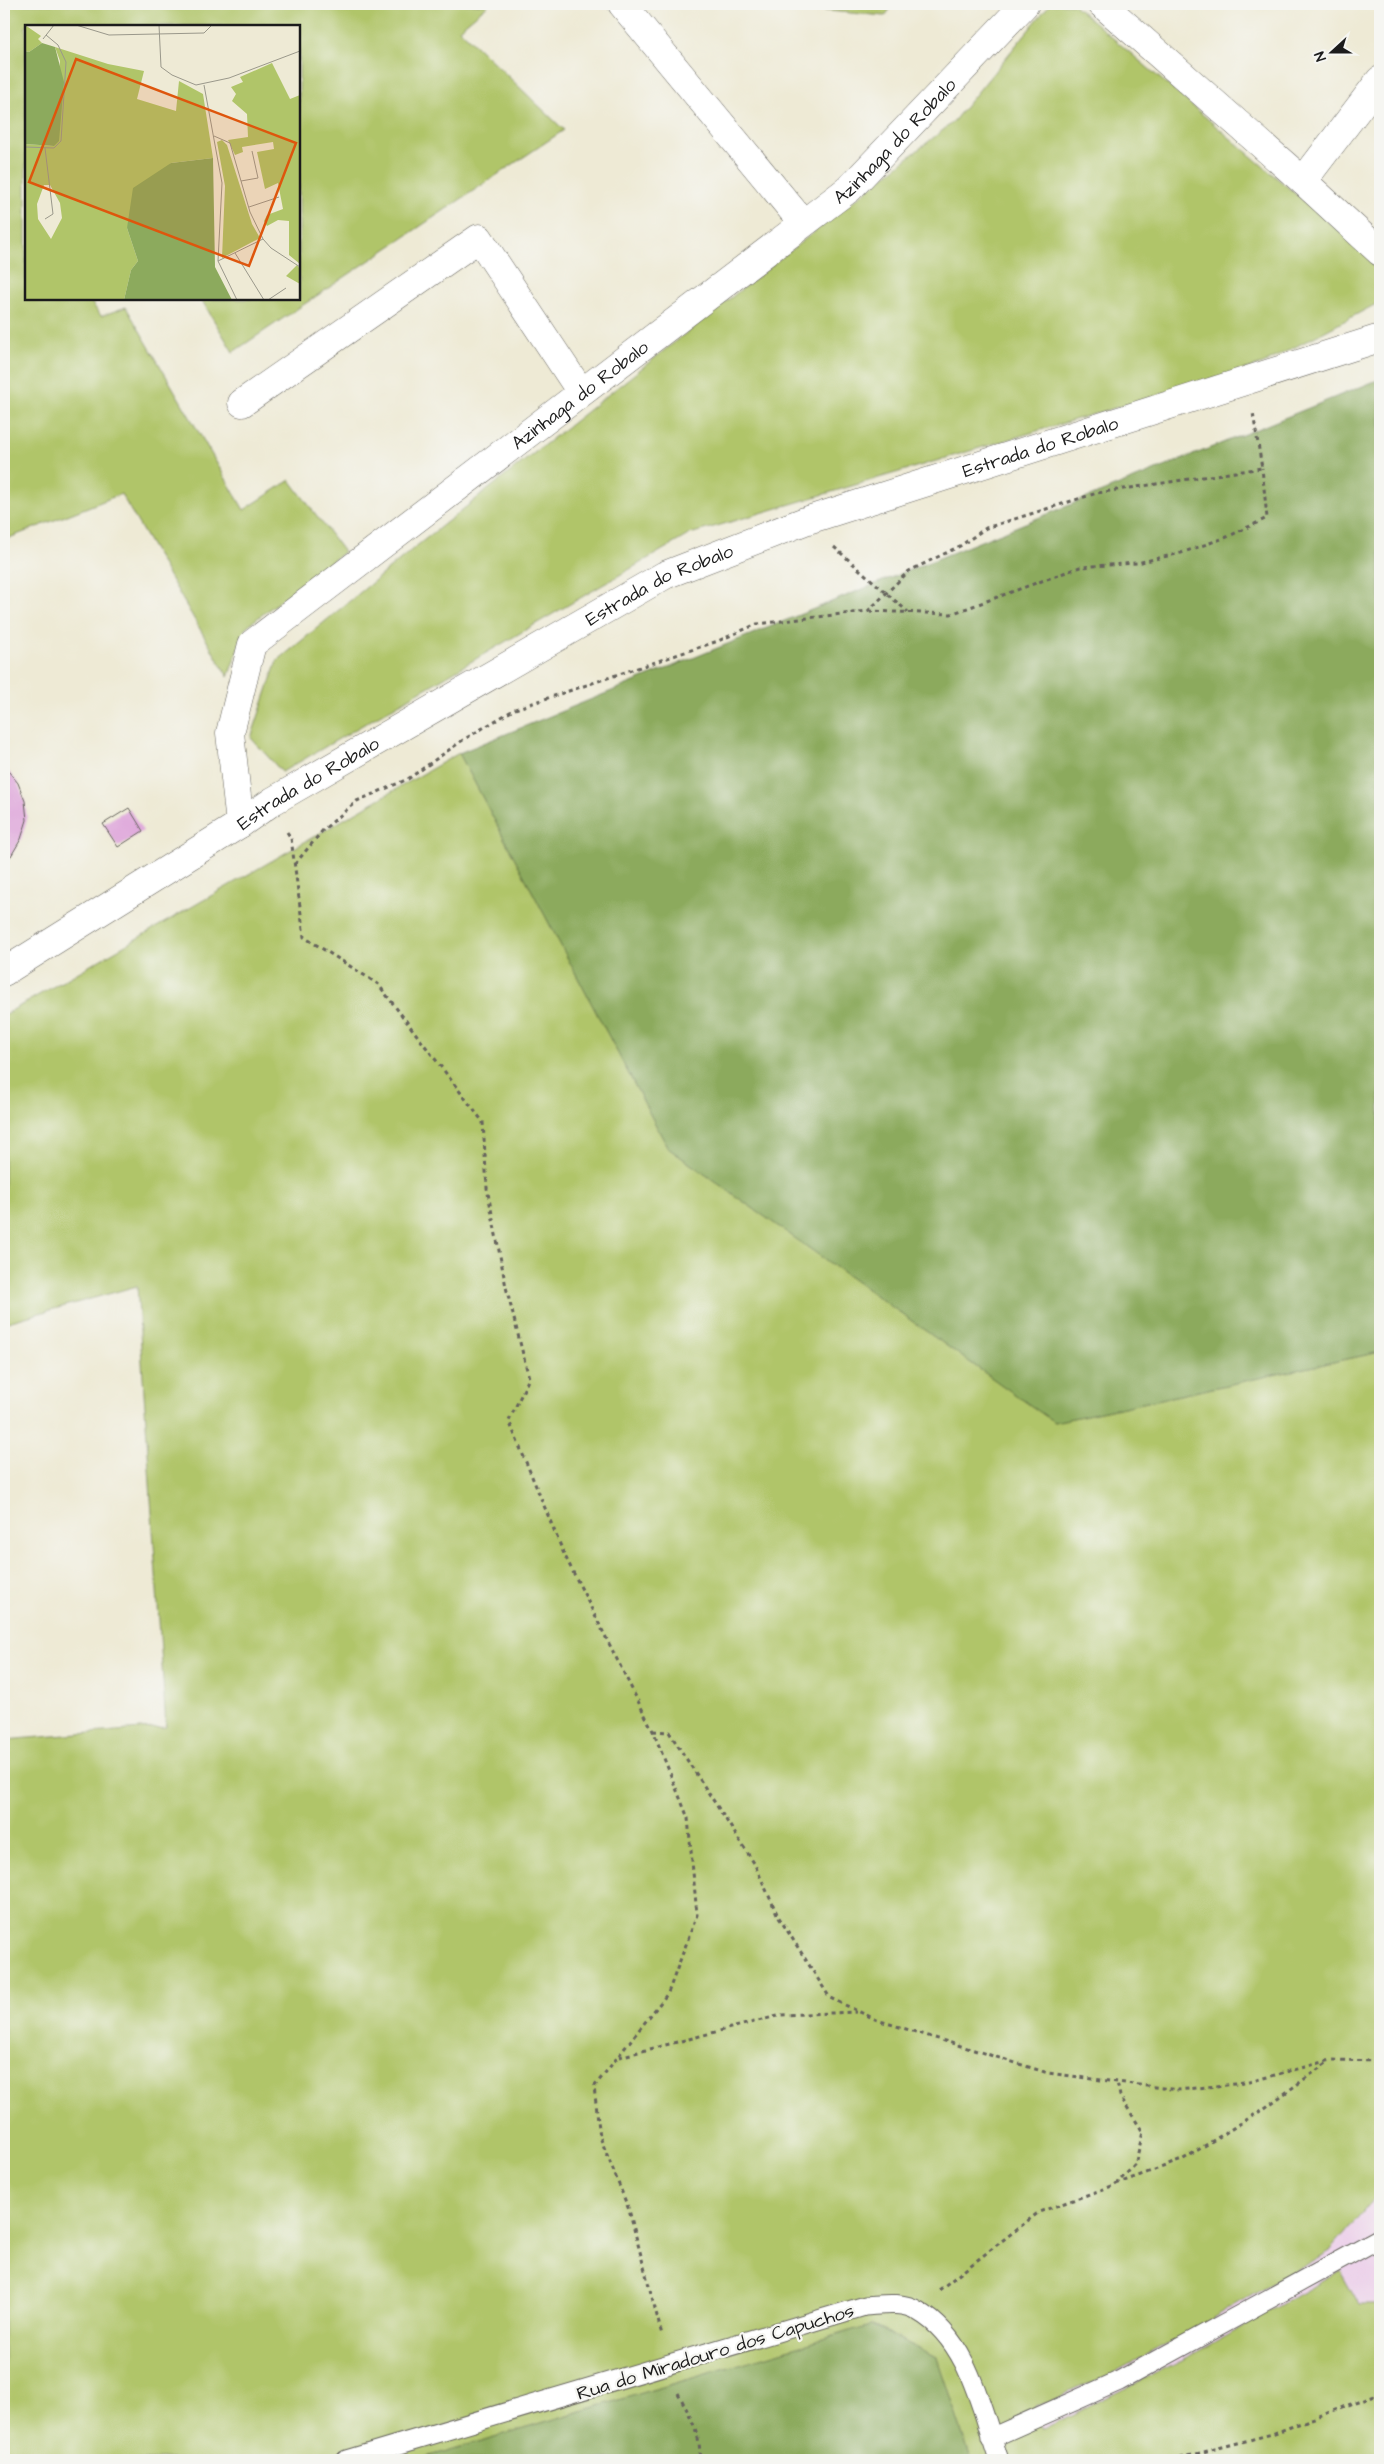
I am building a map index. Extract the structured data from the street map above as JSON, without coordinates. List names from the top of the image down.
{
  "streets": {
    "street": ["Azinhaga do Robalo", "Estrada do Robalo"],
    "lane": ["Rua do Miradouro dos Capuchos"]
  },
  "crossings": [
    ["Azinhaga do Robalo", "Estrada do Robalo"]
  ],
  "north": "left"
}
